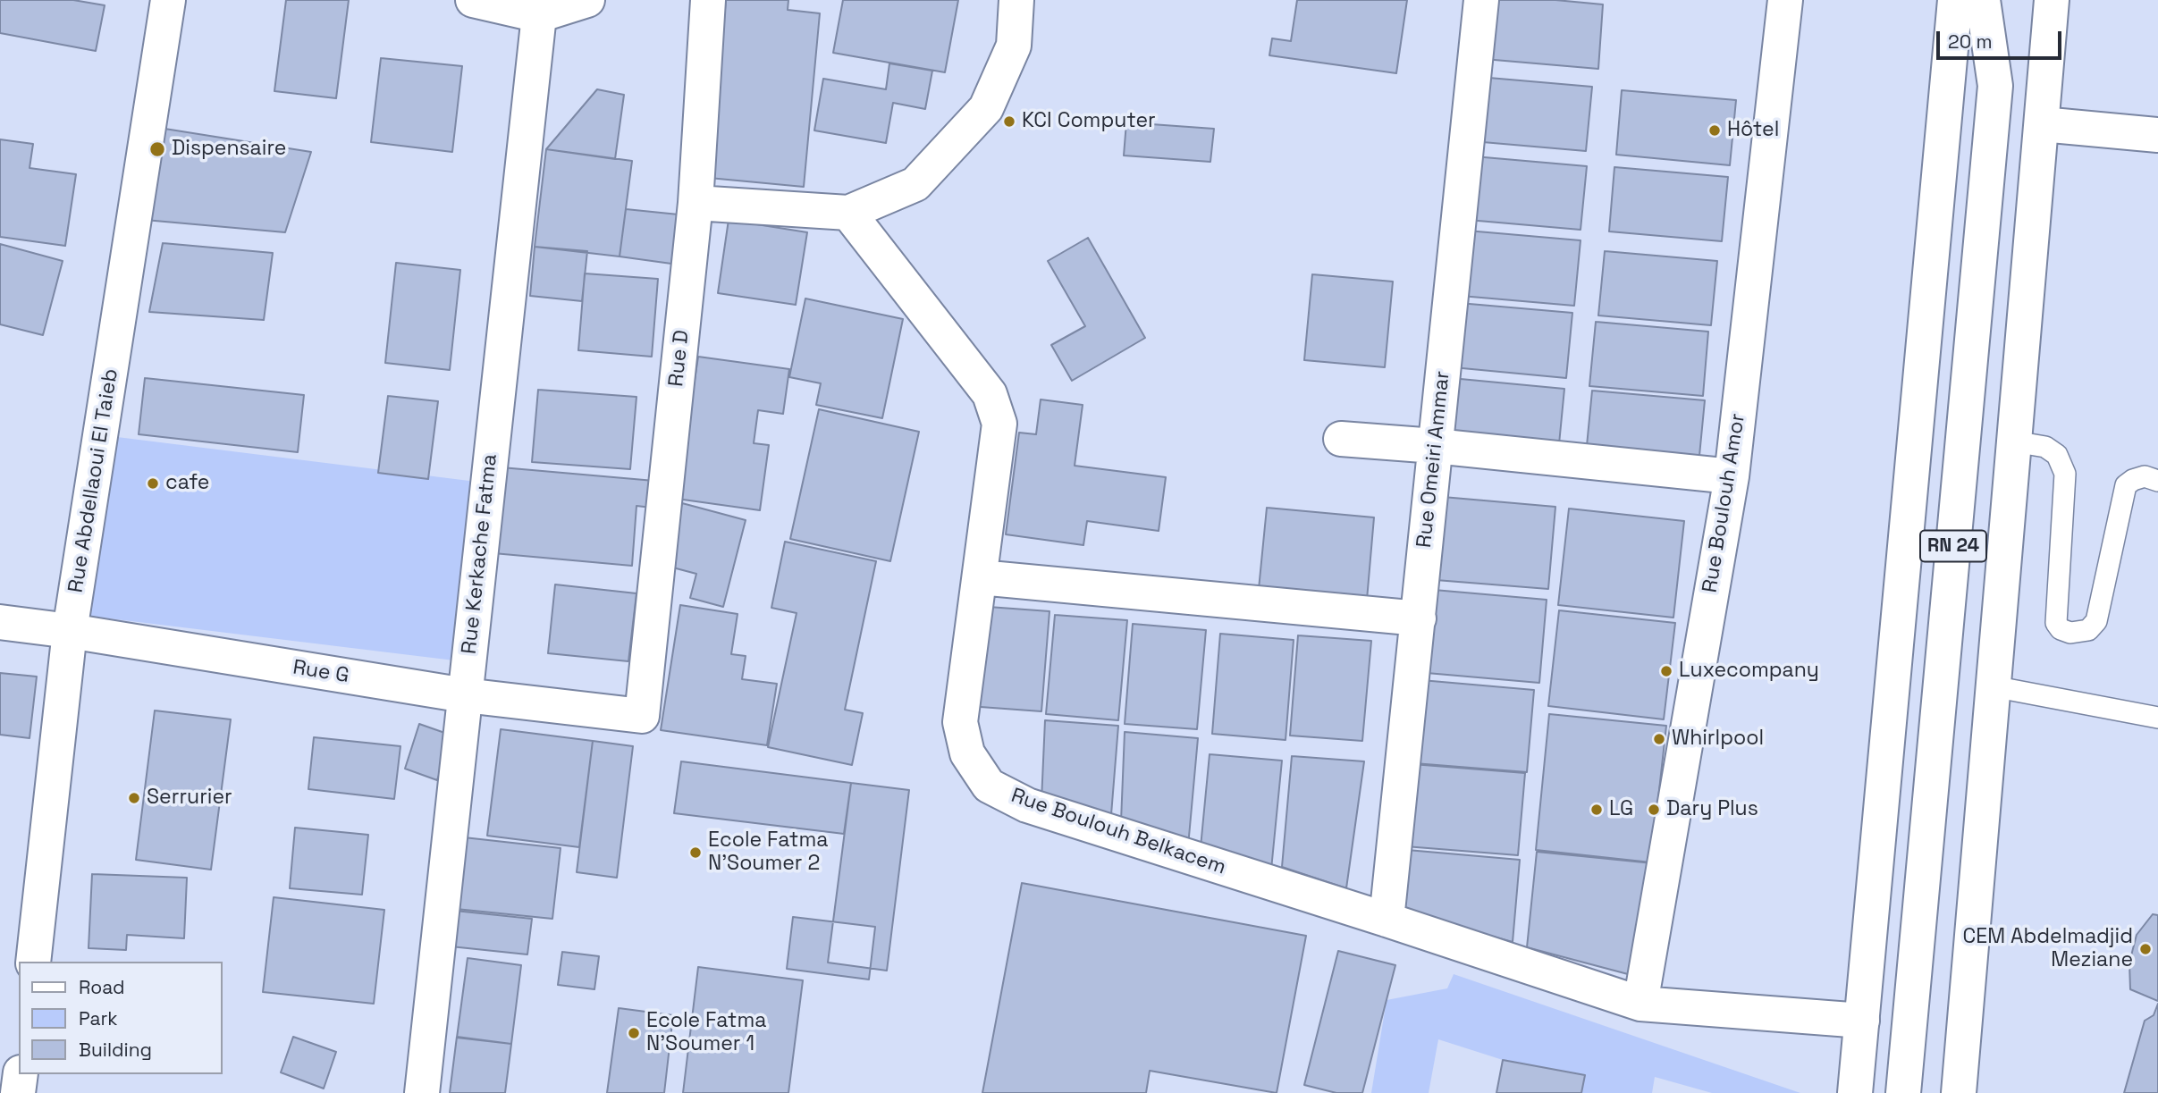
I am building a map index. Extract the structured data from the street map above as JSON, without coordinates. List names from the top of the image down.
{
  "streets": {
    "street": [
      "Rue D",
      "Rue Omeiri Ammar",
      "Rue Abdellaoui El Taieb",
      "Rue Boulouh Amor",
      "RN 24",
      "Rue Kerkache Fatma",
      "Rue G",
      "Rue Boulouh Belkacem"
    ]
  },
  "crossings": [
    ["Rue D", "Rue G"],
    ["Rue Omeiri Ammar", "Rue Boulouh Belkacem"],
    ["Rue Abdellaoui El Taieb", "Rue G"],
    ["Rue Boulouh Amor", "Rue Boulouh Belkacem"],
    ["RN 24", "Rue Boulouh Belkacem"],
    ["Rue Kerkache Fatma", "Rue G"]
  ],
  "places": [
    "KCI Computer",
    "Hôtel",
    "Dispensaire",
    "cafe",
    "Luxecompany",
    "Whirlpool",
    "Serrurier",
    "LG",
    "Dary Plus",
    "Ecole Fatma N'Soumer 2",
    "CEM Abdelmadjid Meziane",
    "Ecole Fatma N'Soumer 1"
  ],
  "legend": ["Road", "Park", "Building"],
  "scale_bar": "20 m"
}
